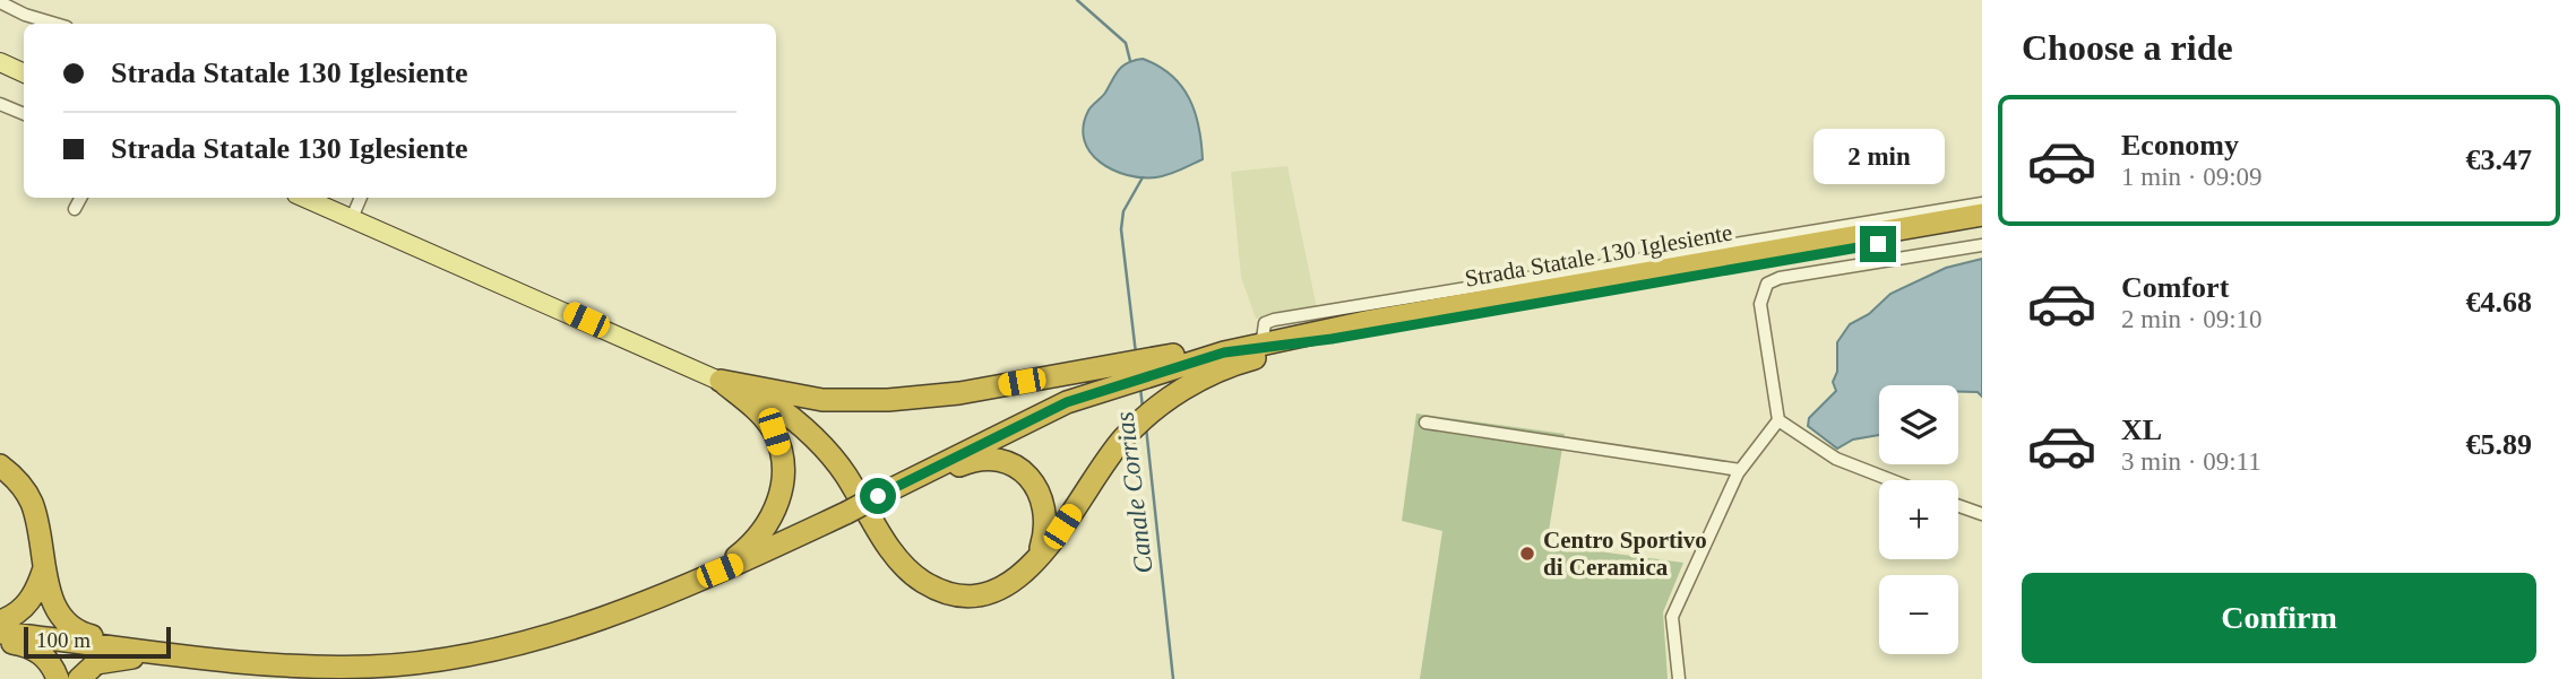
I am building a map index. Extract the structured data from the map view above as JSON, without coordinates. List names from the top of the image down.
{
  "streets": {
    "highway": ["Strada Statale 130 Iglesiente"]
  },
  "water": ["Canale Corrias"],
  "places": ["Centro Sportivo di Ceramica"],
  "scale_bar": "100 m",
  "page": {
    "heading": "Choose a ride",
    "banner": ["Strada Statale 130 Iglesiente", "Strada Statale 130 Iglesiente"],
    "list": [
      {
        "name": "Economy",
        "note": "1 min · 09:09",
        "value": "€3.47"
      },
      {
        "name": "Comfort",
        "note": "2 min · 09:10",
        "value": "€4.68"
      },
      {
        "name": "XL",
        "note": "3 min · 09:11",
        "value": "€5.89"
      }
    ],
    "bubble": "2 min",
    "map_buttons": ["+", "−"],
    "buttons": "Confirm",
    "scale": "100 m"
  }
}
